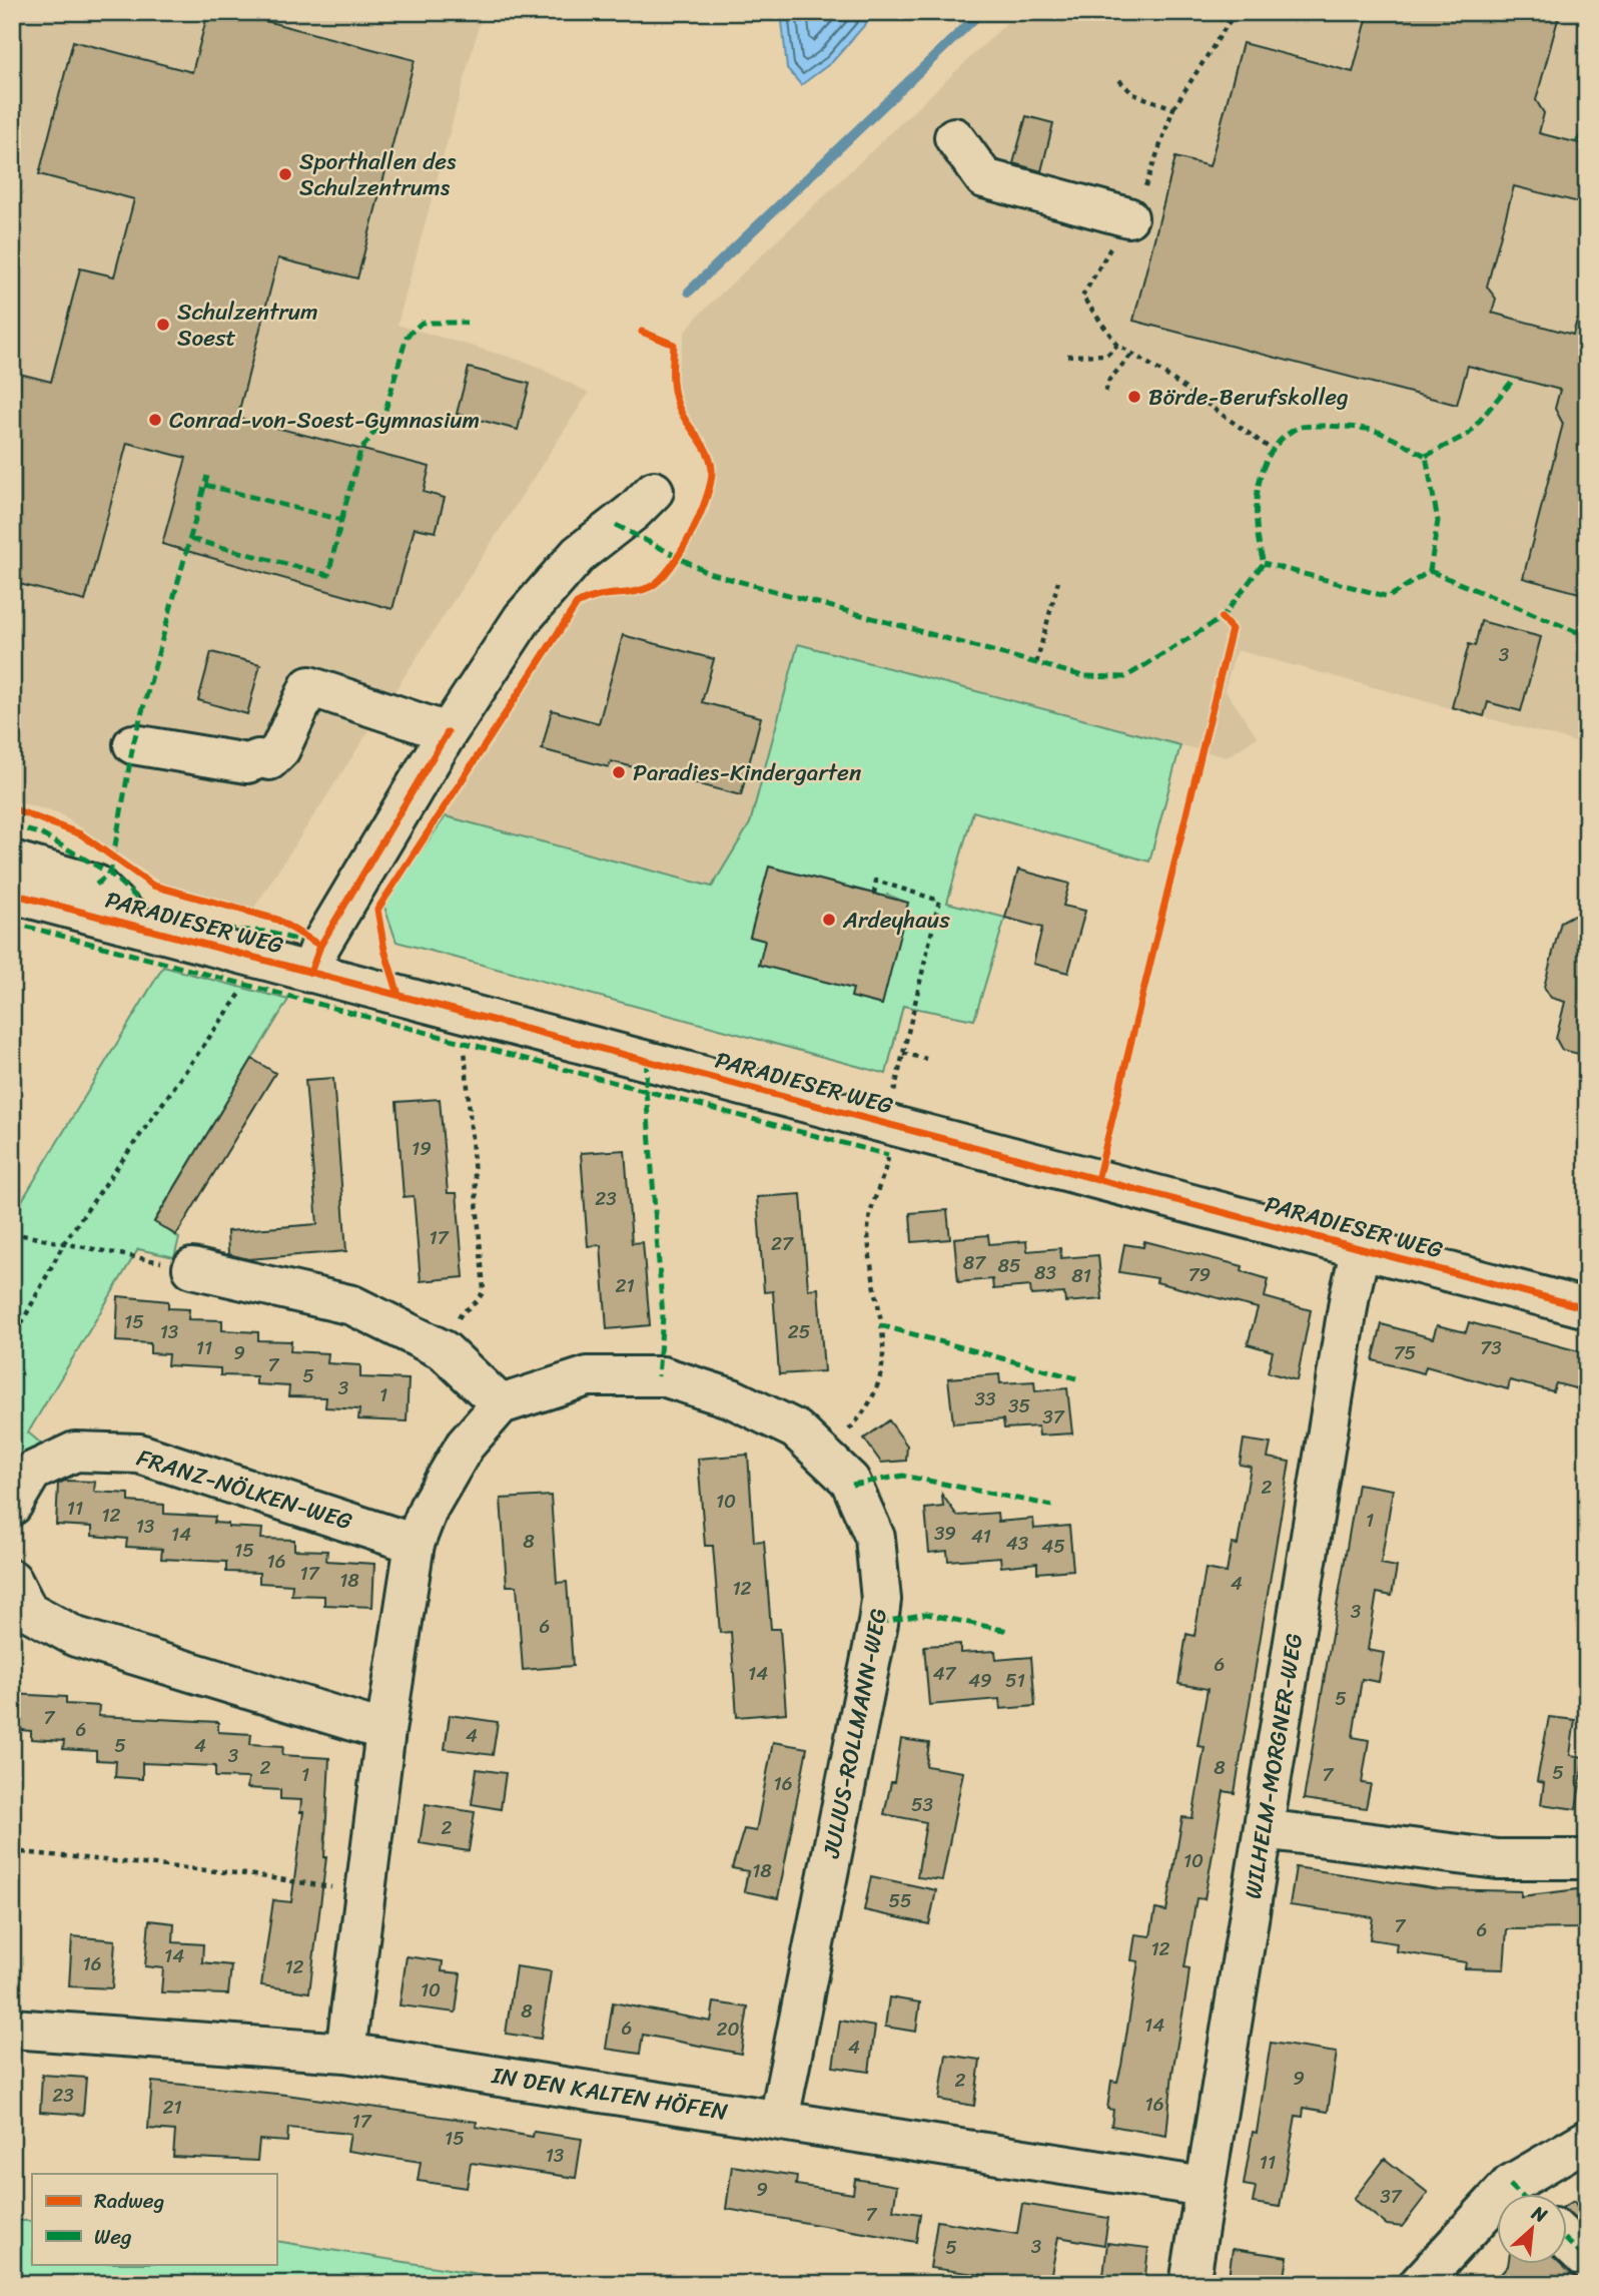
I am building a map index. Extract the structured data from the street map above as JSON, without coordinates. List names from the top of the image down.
{
  "streets": {
    "street": [
      "PARADIESER WEG",
      "FRANZ-NÖLKEN-WEG",
      "JULIUS-ROLLMANN-WEG",
      "WILHELM-MORGNER-WEG",
      "IN DEN KALTEN HÖFEN"
    ]
  },
  "crossings": [
    ["PARADIESER WEG", "WILHELM-MORGNER-WEG"],
    ["JULIUS-ROLLMANN-WEG", "IN DEN KALTEN HÖFEN"],
    ["WILHELM-MORGNER-WEG", "IN DEN KALTEN HÖFEN"]
  ],
  "places": [
    "Sporthallen des Schulzentrums",
    "Schulzentrum Soest",
    "Börde-Berufskolleg",
    "Conrad-von-Soest-Gymnasium",
    "Paradies-Kindergarten",
    "Ardeyhaus"
  ],
  "house_numbers": [
    "3",
    "19",
    "23",
    "17",
    "27",
    "87",
    "85",
    "83",
    "79",
    "81",
    "21",
    "15",
    "13",
    "25",
    "11",
    "73",
    "9",
    "75",
    "7",
    "5",
    "3",
    "1",
    "33",
    "35",
    "37",
    "2",
    "10",
    "11",
    "12",
    "1",
    "13",
    "39",
    "14",
    "41",
    "8",
    "43",
    "45",
    "15",
    "16",
    "17",
    "18",
    "4",
    "12",
    "3",
    "6",
    "6",
    "14",
    "47",
    "49",
    "51",
    "5",
    "7",
    "6",
    "4",
    "5",
    "4",
    "3",
    "2",
    "8",
    "5",
    "1",
    "7",
    "16",
    "53",
    "2",
    "10",
    "18",
    "55",
    "7",
    "6",
    "12",
    "14",
    "16",
    "12",
    "10",
    "8",
    "14",
    "6",
    "20",
    "4",
    "9",
    "2",
    "23",
    "16",
    "21",
    "17",
    "15",
    "13",
    "11",
    "9",
    "37",
    "7",
    "3",
    "5"
  ],
  "legend": ["Radweg", "Weg"],
  "north": "top right"
}
